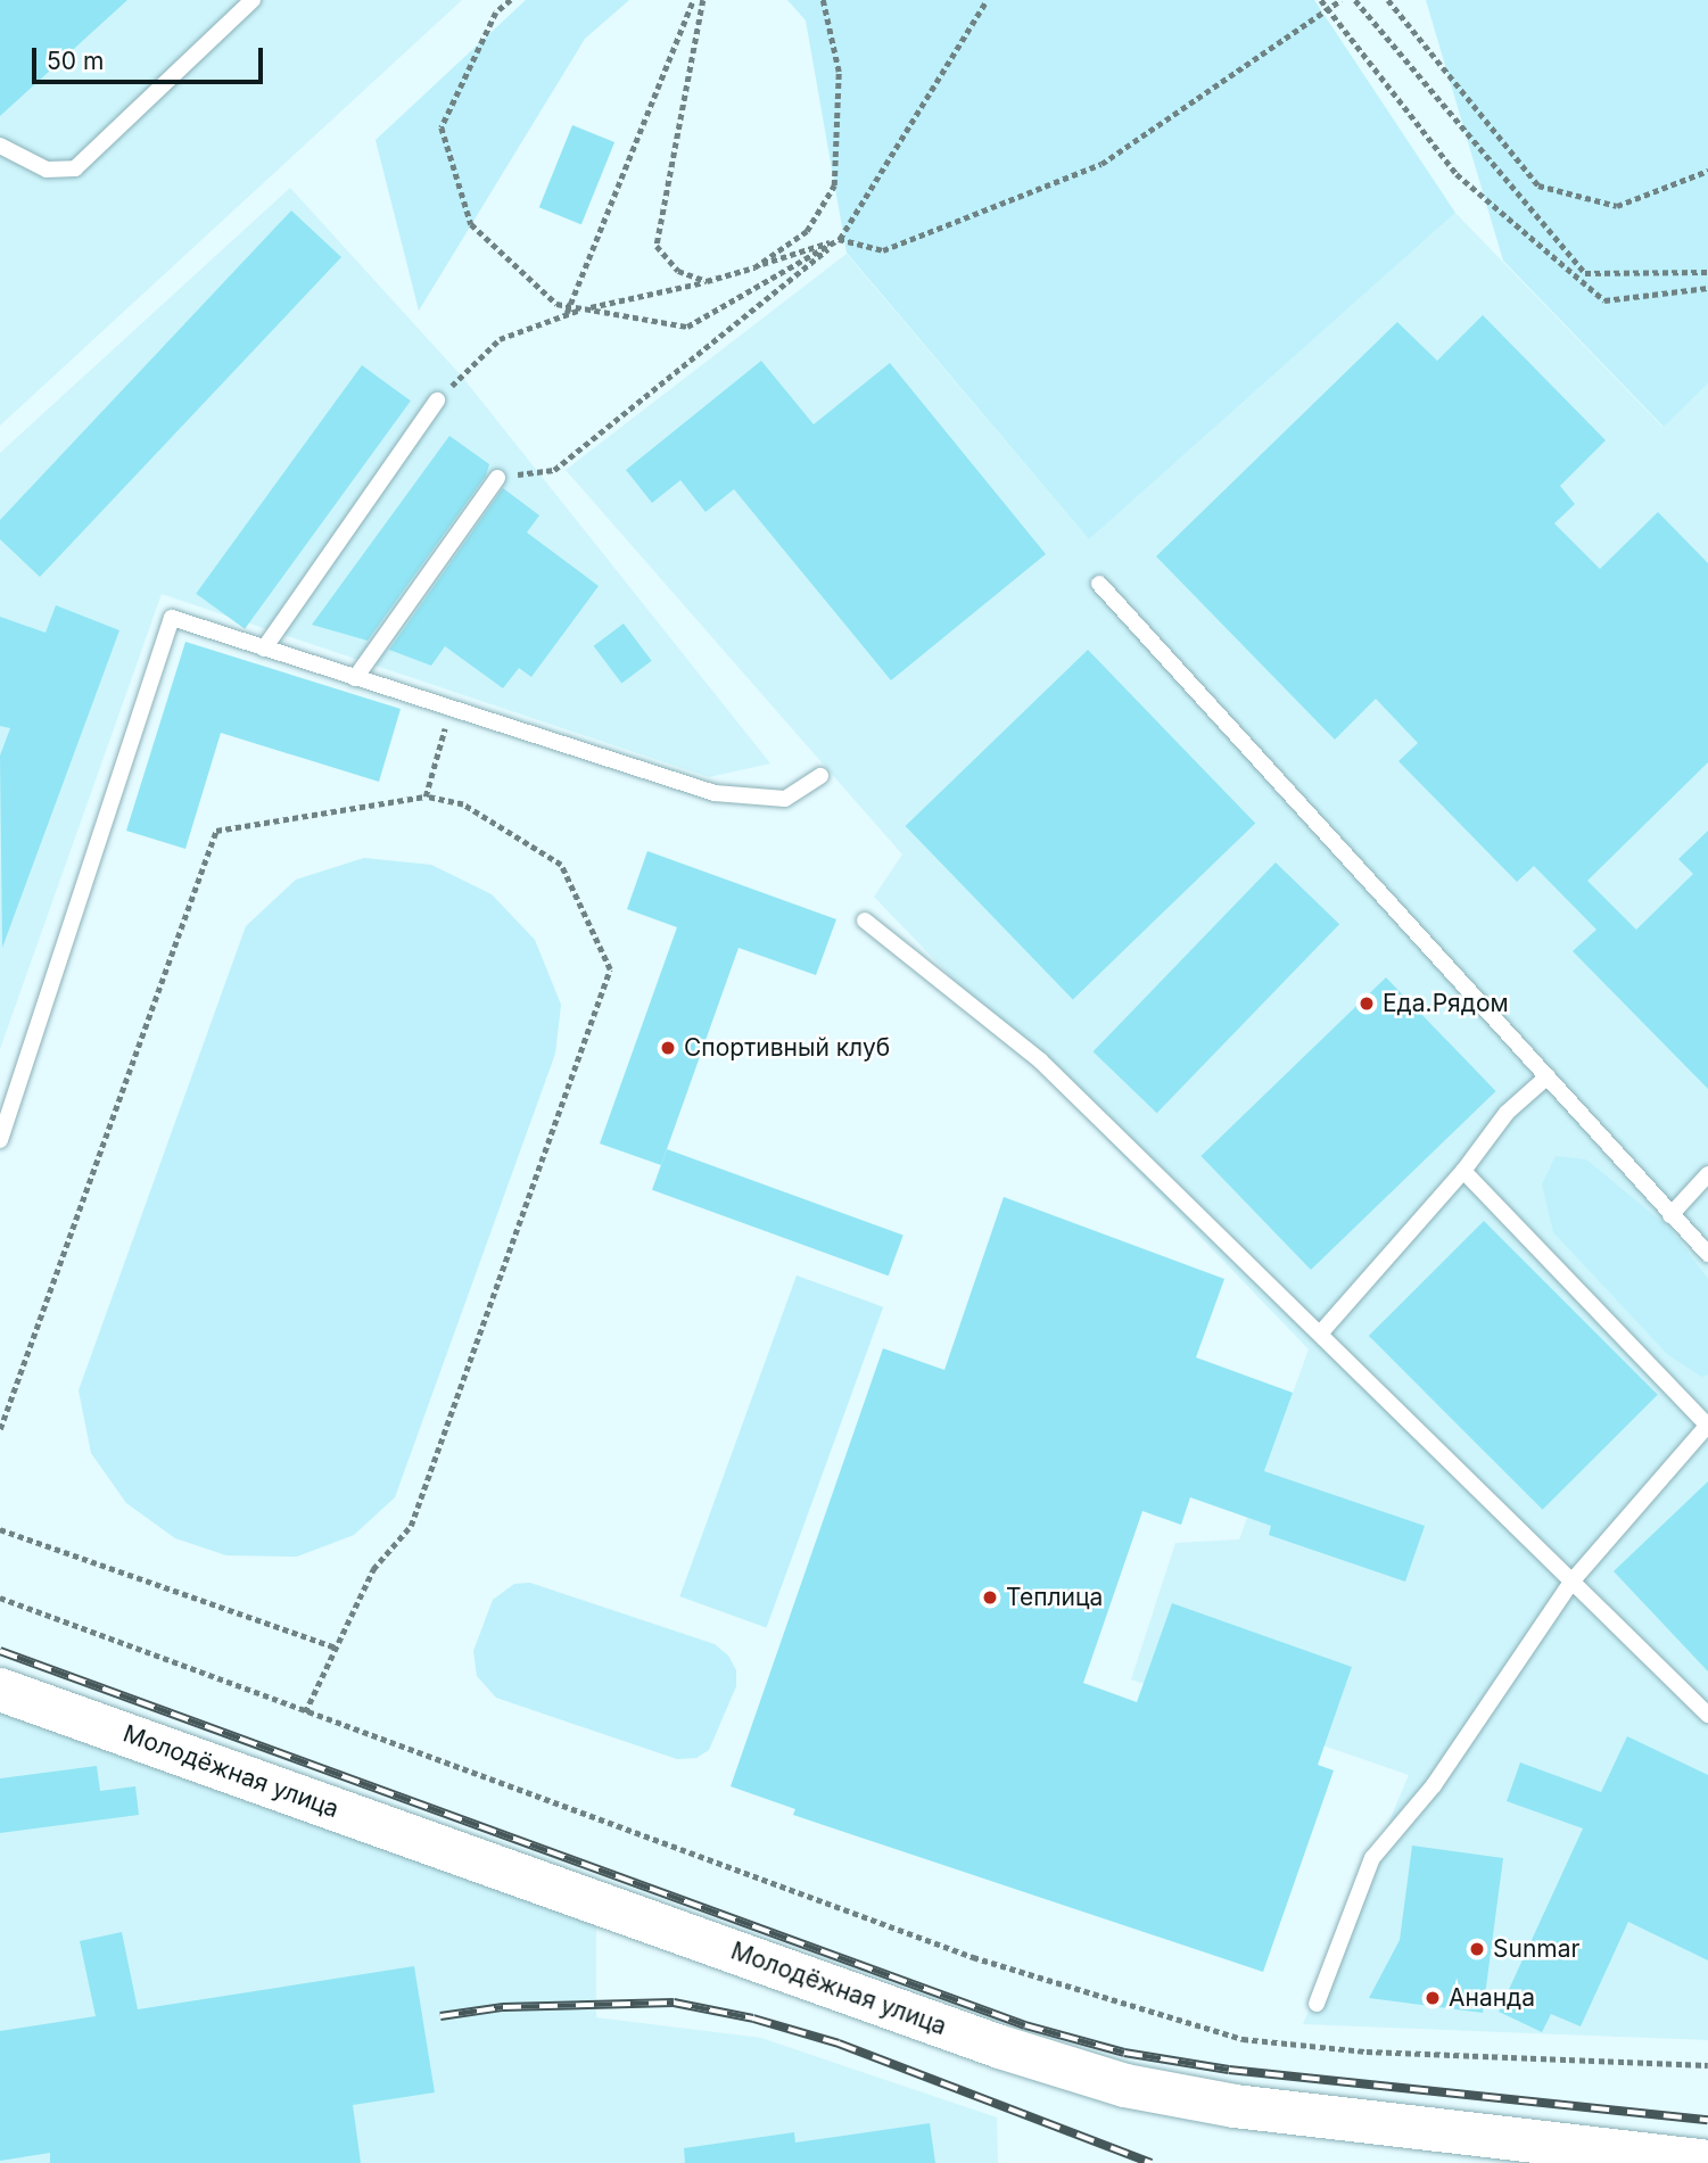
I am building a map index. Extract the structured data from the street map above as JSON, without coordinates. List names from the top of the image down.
{
  "streets": {
    "main road": ["Молодёжная улица"]
  },
  "places": [
    "Еда.Рядом",
    "Спортивный клуб",
    "Теплица",
    "Sunmar",
    "Ананда"
  ],
  "scale_bar": "50 m"
}
